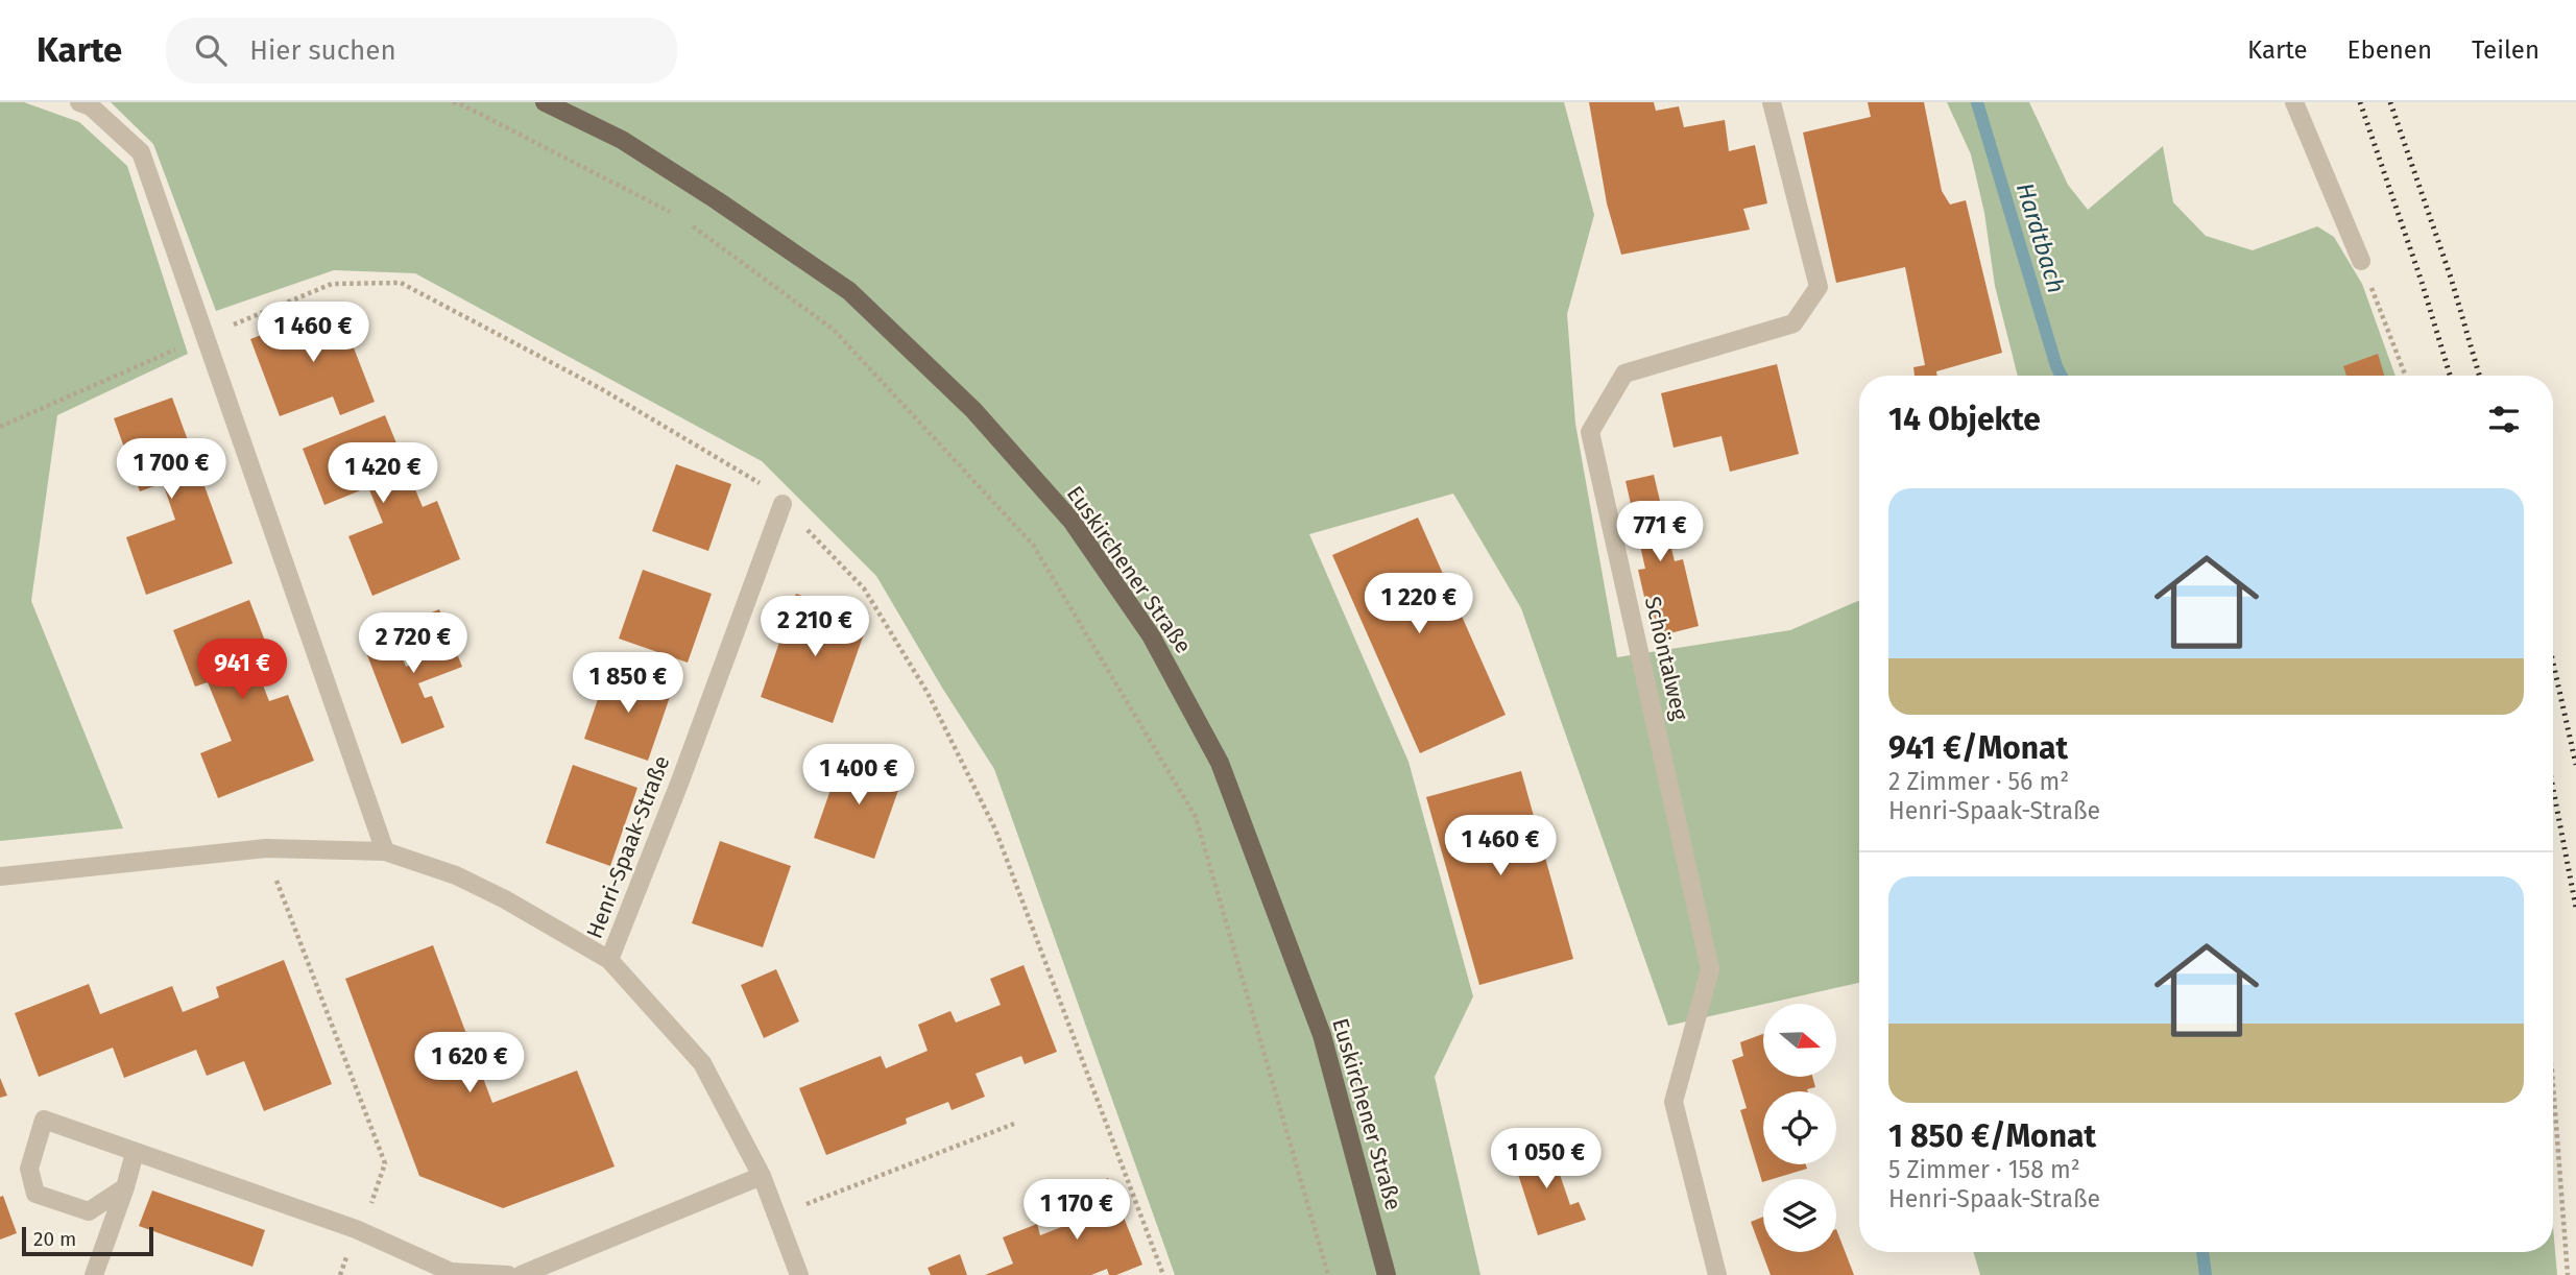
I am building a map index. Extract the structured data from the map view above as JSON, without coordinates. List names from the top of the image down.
{
  "streets": {
    "main road": ["Euskirchener Straße"],
    "street": ["Schöntalweg", "Henri-Spaak-Straße"]
  },
  "water": ["Hardtbach"],
  "scale_bar": "20 m",
  "north": "right",
  "page": {
    "header": "Karte",
    "search": "Hier suchen",
    "nav": ["Karte", "Ebenen", "Teilen"],
    "price": [
      "1 460 €",
      "1 700 €",
      "1 420 €",
      "771 €",
      "1 220 €",
      "2 210 €",
      "2 720 €",
      "941 €",
      "1 850 €",
      "1 400 €",
      "1 460 €",
      "1 620 €",
      "1 050 €",
      "1 170 €"
    ],
    "heading": "14 Objekte",
    "list": [
      {
        "name": "941 €/Monat",
        "note": "2 Zimmer · 56 m² · Henri-Spaak-Straße"
      },
      {
        "name": "1 850 €/Monat",
        "note": "5 Zimmer · 158 m² · Henri-Spaak-Straße"
      }
    ],
    "scale": "20 m"
  }
}
